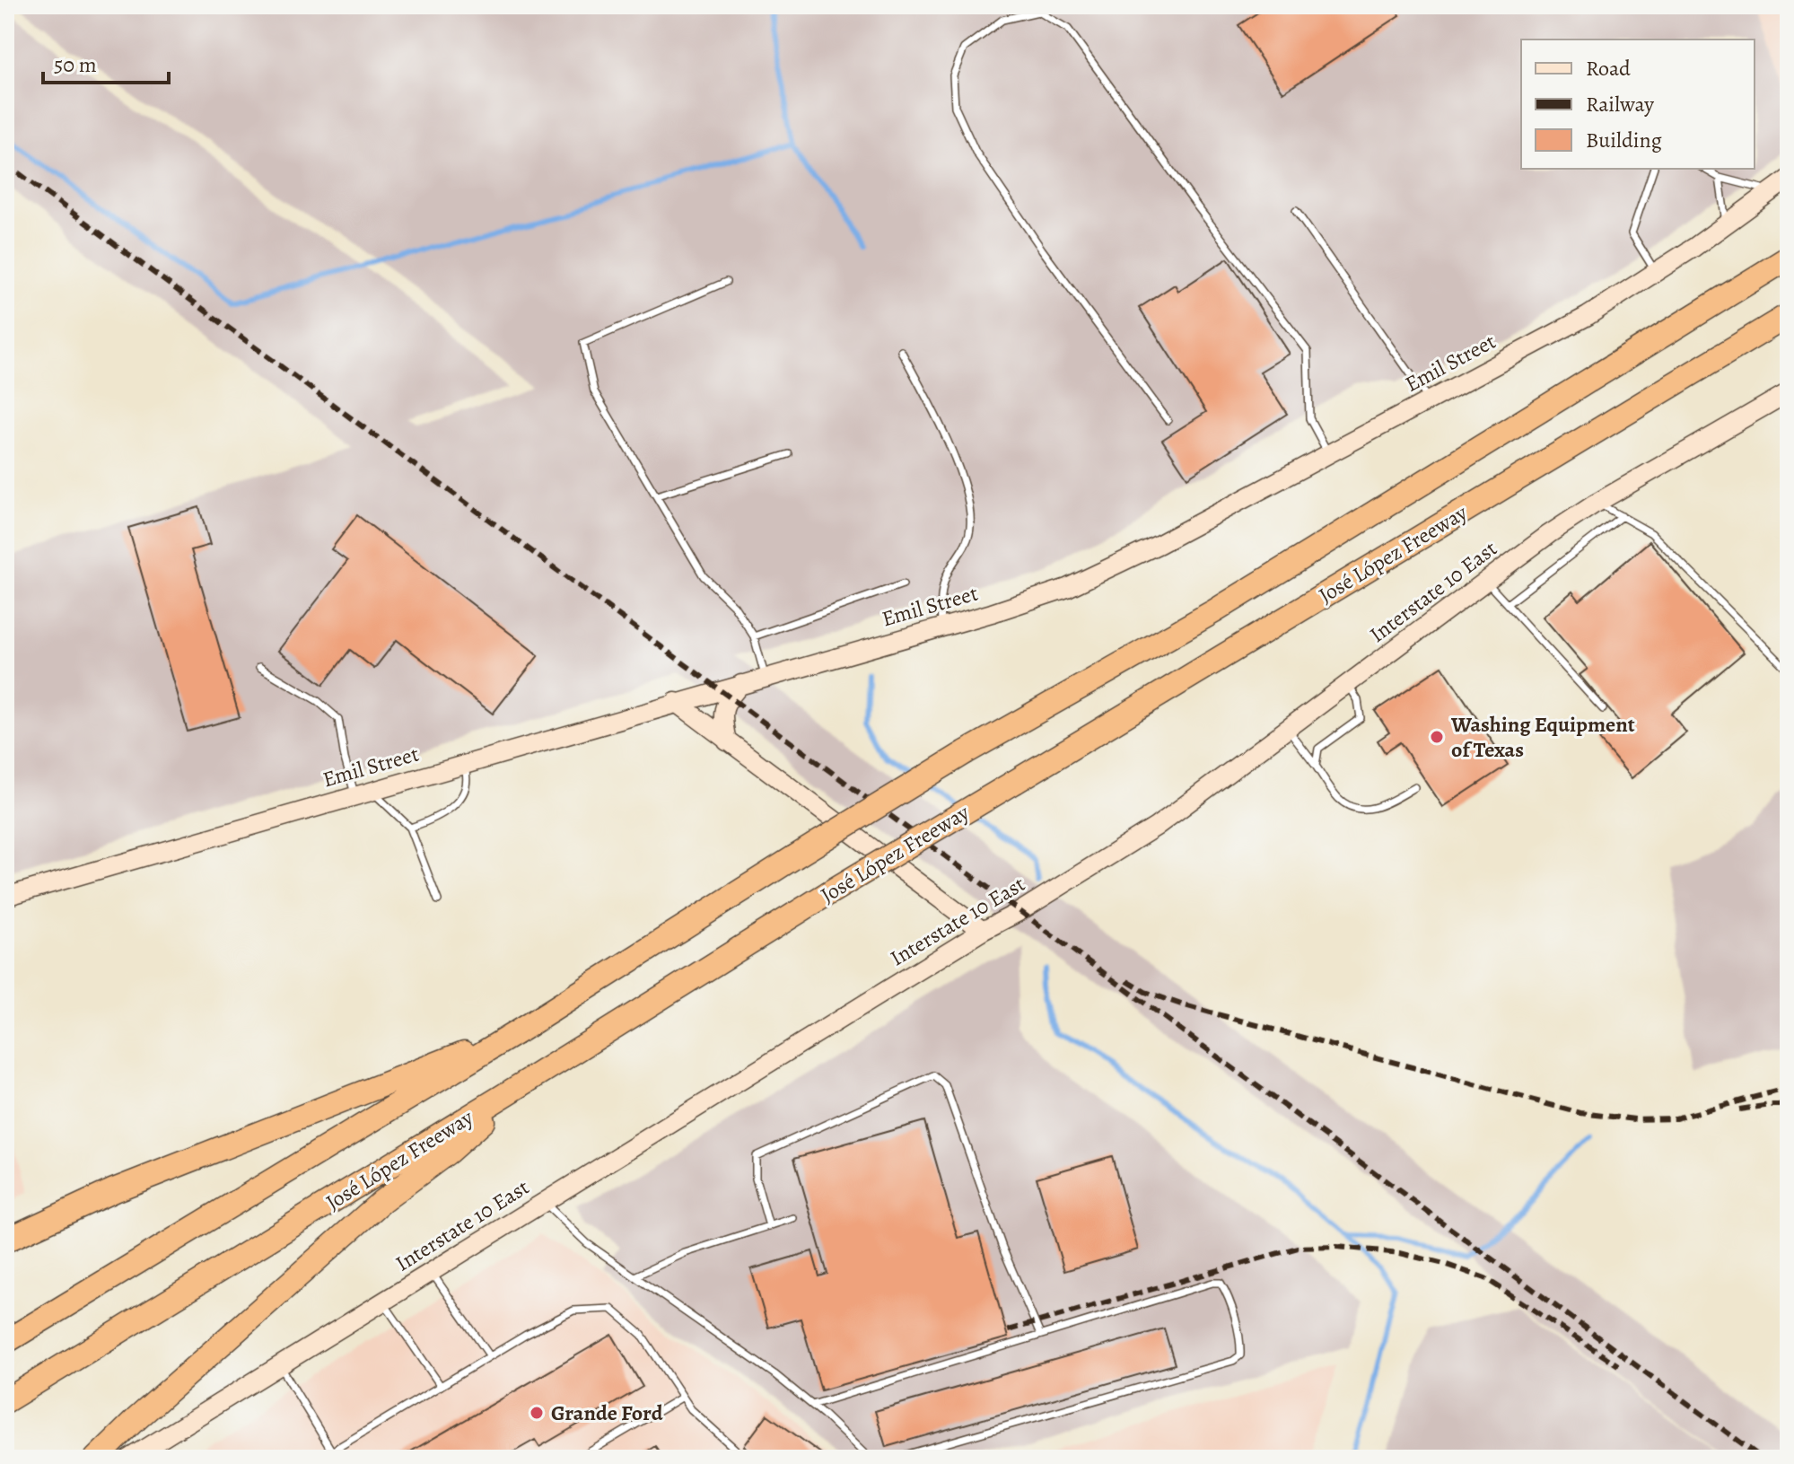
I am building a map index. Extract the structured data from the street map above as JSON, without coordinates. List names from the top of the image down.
{
  "streets": {
    "highway": ["José López Freeway"],
    "main road": ["Emil Street", "Interstate 10 East"]
  },
  "places": ["Washing Equipment of Texas", "Grande Ford"],
  "legend": ["Road", "Railway", "Building"],
  "scale_bar": "50 m"
}
